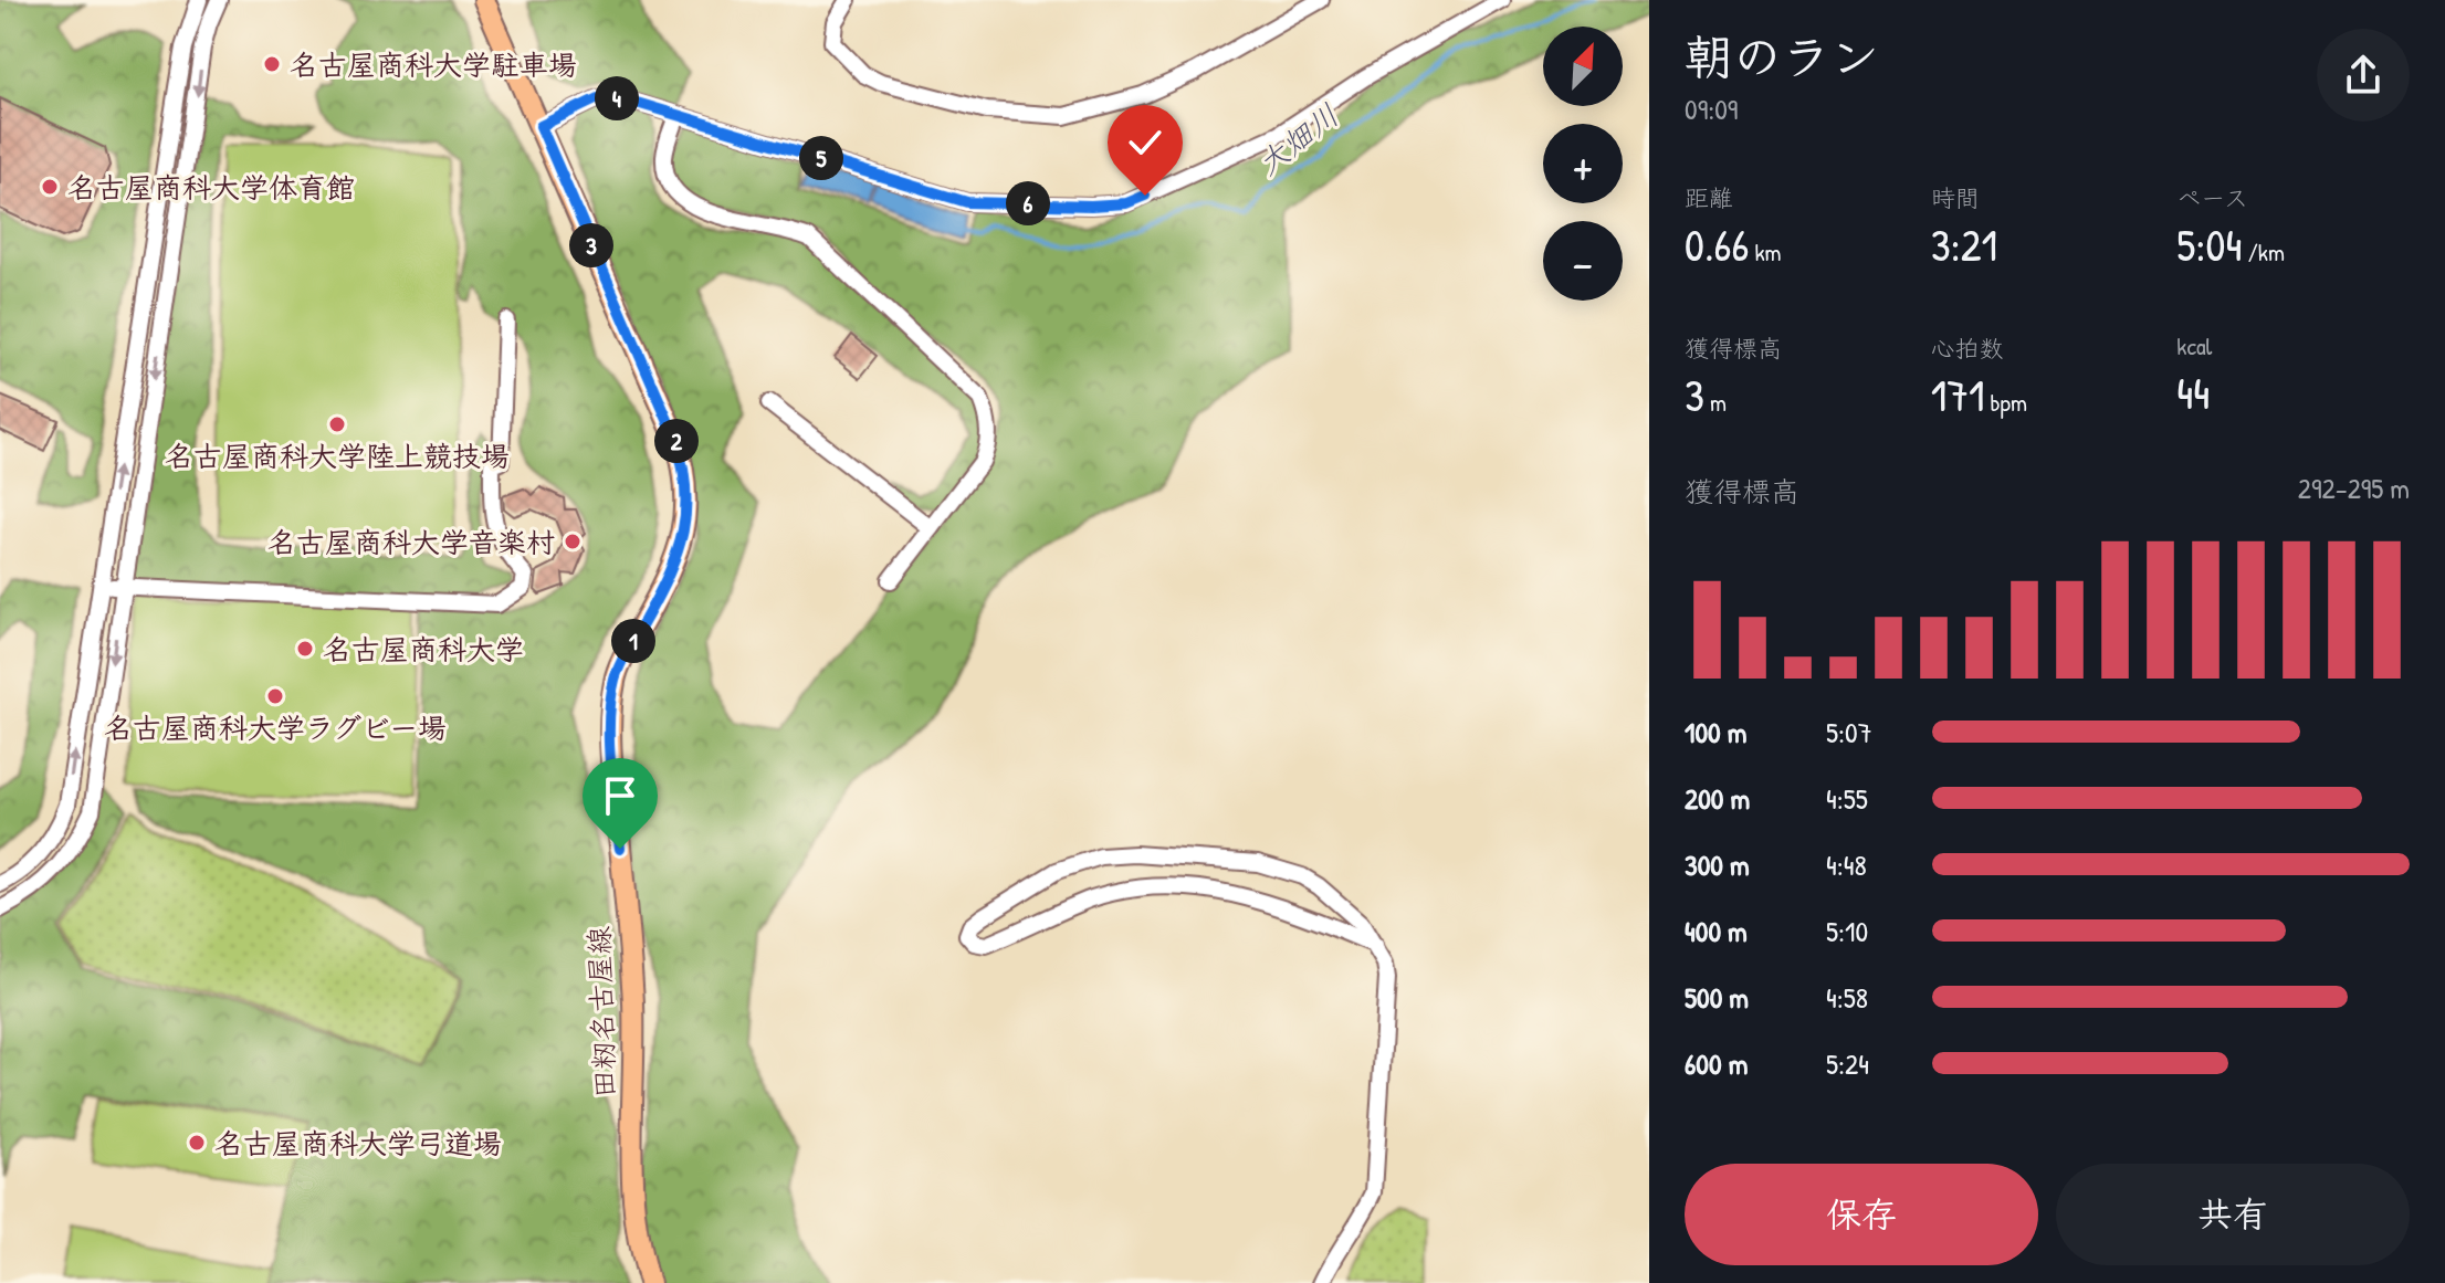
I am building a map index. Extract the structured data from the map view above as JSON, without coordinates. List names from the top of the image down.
{
  "streets": {
    "main road": ["田籾名古屋線"]
  },
  "water": ["大畑川"],
  "places": [
    "名古屋商科大学駐車場",
    "名古屋商科大学体育館",
    "名古屋商科大学陸上競技場",
    "名古屋商科大学音楽村",
    "名古屋商科大学",
    "名古屋商科大学ラグビー場",
    "名古屋商科大学弓道場"
  ],
  "north": "top right",
  "page": {
    "heading": ["朝のラン", "09:09"],
    "map_buttons": ["+", "−"],
    "pins": [
      "4",
      "5",
      "6",
      "3",
      "2",
      "1"
    ],
    "stats": [
      ["距離", "0.66 km"],
      ["時間", "3:21"],
      ["ペース", "5:04 /km"],
      ["獲得標高", "3 m"],
      ["心拍数", "171 bpm"],
      ["kcal", "44"]
    ],
    "chart": ["獲得標高", "292–295 m"],
    "list": [
      {
        "name": "100 m",
        "note": "5:07"
      },
      {
        "name": "200 m",
        "note": "4:55"
      },
      {
        "name": "300 m",
        "note": "4:48"
      },
      {
        "name": "400 m",
        "note": "5:10"
      },
      {
        "name": "500 m",
        "note": "4:58"
      },
      {
        "name": "600 m",
        "note": "5:24"
      }
    ],
    "buttons": ["保存", "共有"]
  }
}
